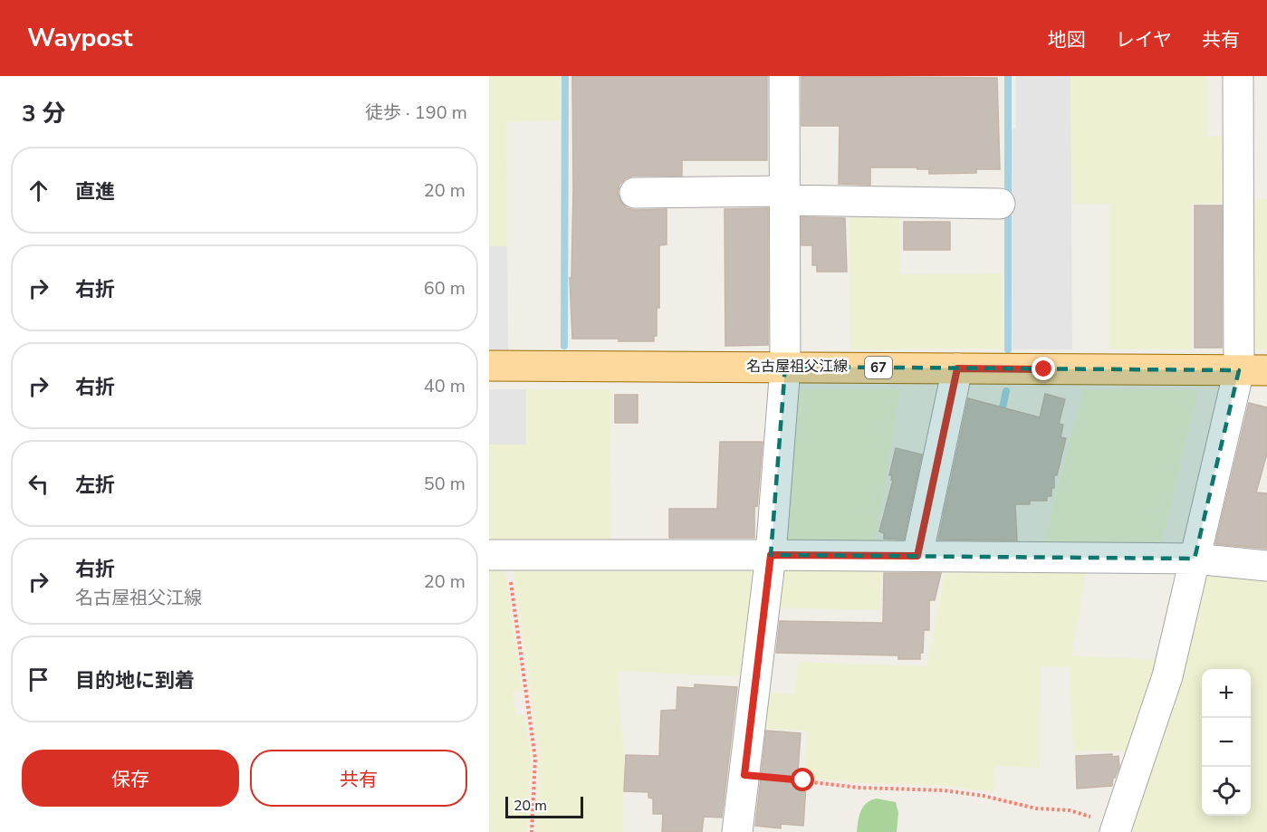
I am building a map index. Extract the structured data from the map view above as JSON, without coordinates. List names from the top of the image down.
{
  "streets": {
    "main road": ["名古屋祖父江線", "67"]
  },
  "scale_bar": "20 m",
  "page": {
    "header": "Waypost",
    "nav": ["地図", "レイヤ", "共有"],
    "heading": ["3 分", "徒歩 · 190 m"],
    "list": [
      ["直進", "20 m"],
      ["右折", "60 m"],
      ["右折", "40 m"],
      ["左折", "50 m"],
      ["右折", "名古屋祖父江線", "20 m"],
      "目的地に到着"
    ],
    "map_buttons": ["+", "−"],
    "buttons": ["保存", "共有"],
    "scale": "20 m"
  }
}
